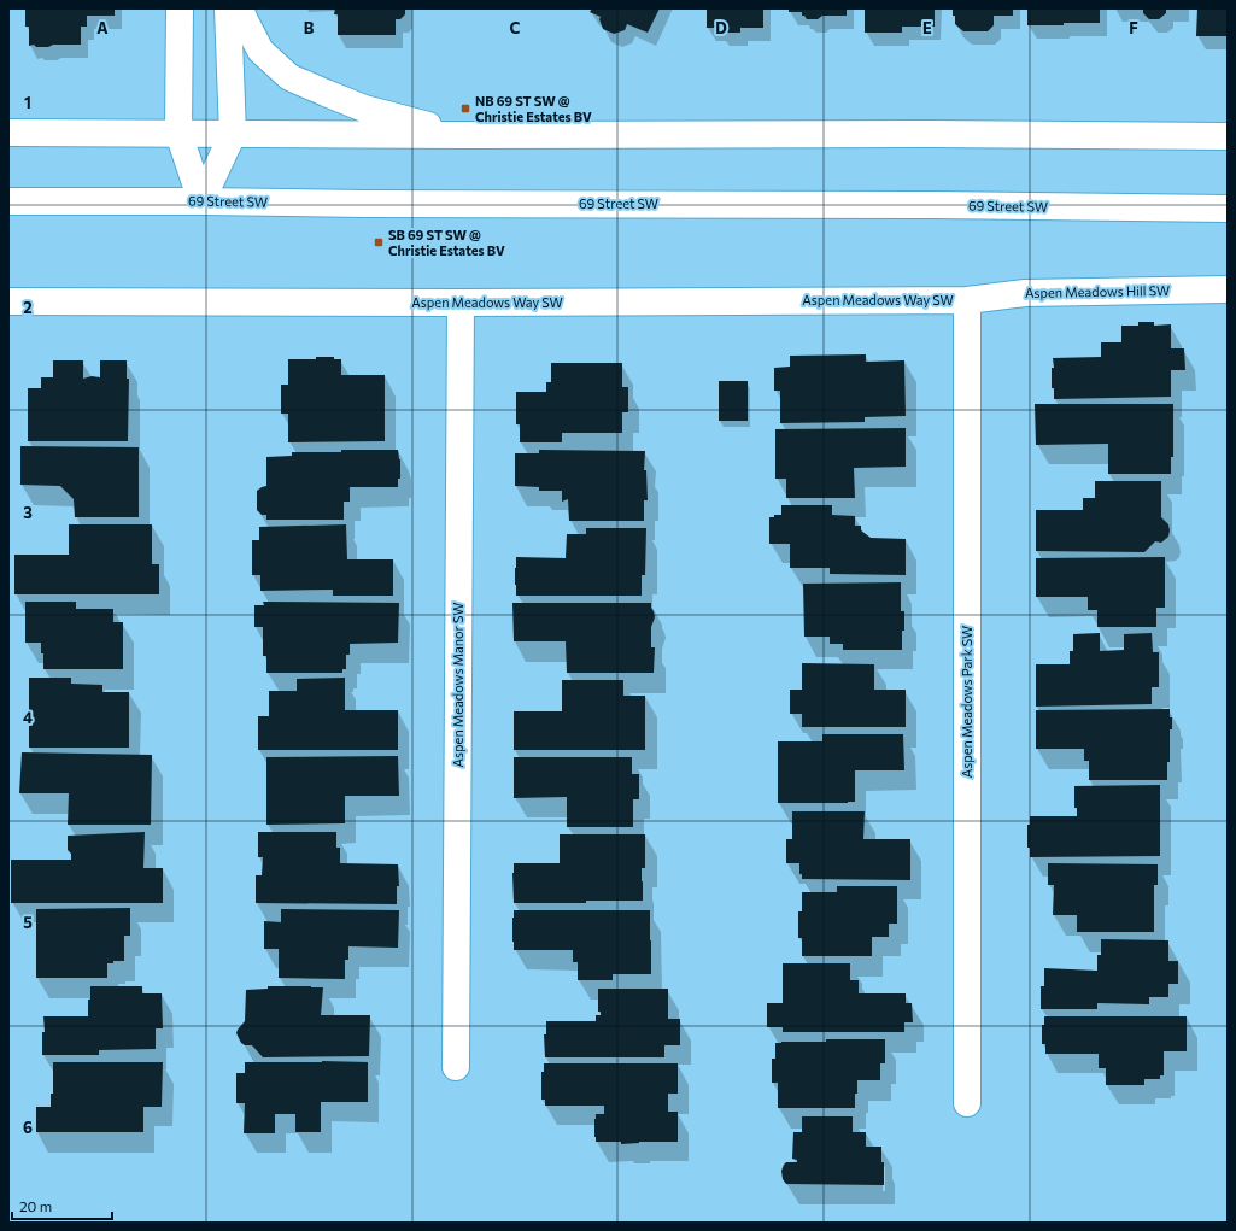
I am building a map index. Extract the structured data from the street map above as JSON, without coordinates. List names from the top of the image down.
{
  "streets": {
    "street": [
      "69 Street SW",
      "Aspen Meadows Hill SW",
      "Aspen Meadows Way SW",
      "Aspen Meadows Manor SW",
      "Aspen Meadows Park SW"
    ]
  },
  "crossings": [
    ["Aspen Meadows Hill SW", "Aspen Meadows Way SW"],
    ["Aspen Meadows Hill SW", "Aspen Meadows Park SW"],
    ["Aspen Meadows Way SW", "Aspen Meadows Manor SW"],
    ["Aspen Meadows Way SW", "Aspen Meadows Park SW"]
  ],
  "places": {
    "transit": ["NB 69 ST SW @ Christie Estates BV", "SB 69 ST SW @ Christie Estates BV"]
  },
  "scale_bar": "20 m",
  "grid": {
    "columns": [
      "A",
      "B",
      "C",
      "D",
      "E",
      "F"
    ],
    "rows": [
      "1",
      "2",
      "3",
      "4",
      "5",
      "6"
    ]
  }
}
